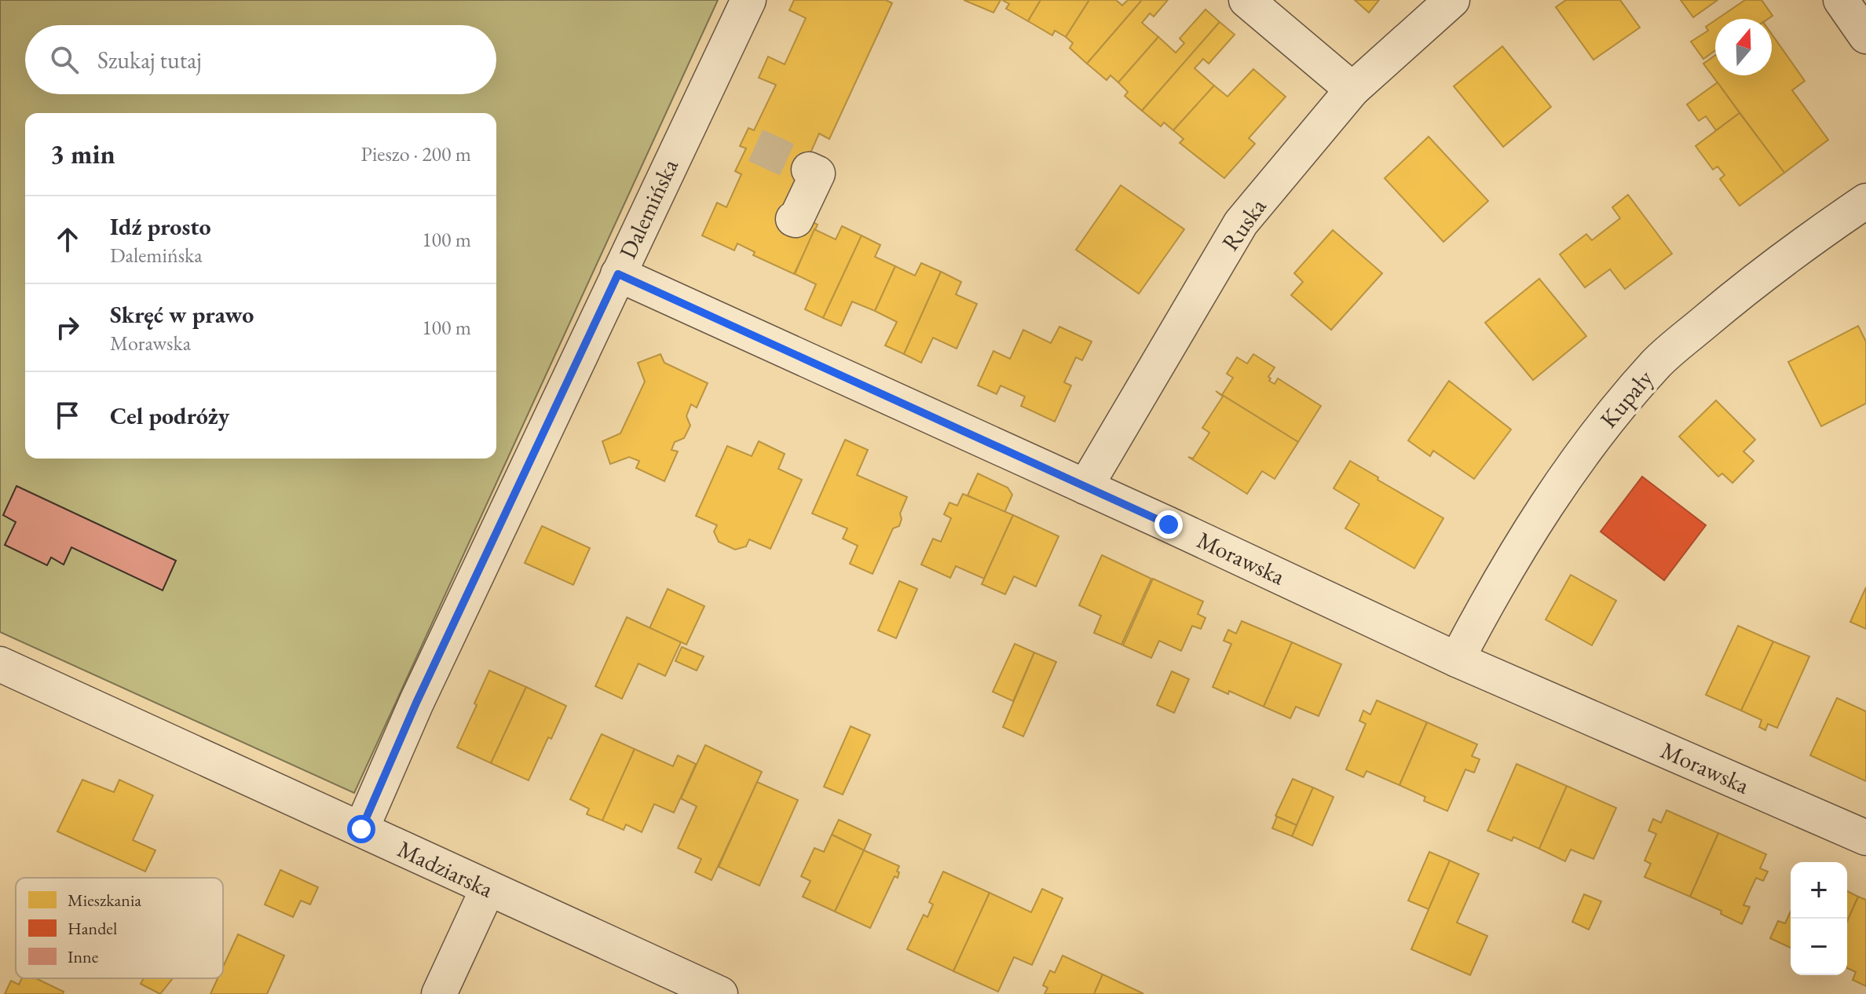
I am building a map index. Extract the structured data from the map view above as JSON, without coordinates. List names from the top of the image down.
{
  "streets": {
    "street": [
      "Dalemińska",
      "Ruska",
      "Kupały",
      "Morawska",
      "Madziarska"
    ]
  },
  "crossings": [
    ["Dalemińska", "Morawska"],
    ["Dalemińska", "Madziarska"],
    ["Ruska", "Morawska"],
    ["Kupały", "Morawska"]
  ],
  "legend": ["Mieszkania", "Handel", "Inne"],
  "north": "top",
  "page": {
    "search": "Szukaj tutaj",
    "heading": ["3 min", "Pieszo · 200 m"],
    "list": [
      ["Idź prosto", "Dalemińska", "100 m"],
      ["Skręć w prawo", "Morawska", "100 m"],
      "Cel podróży"
    ],
    "map_buttons": ["+", "−"]
  }
}
